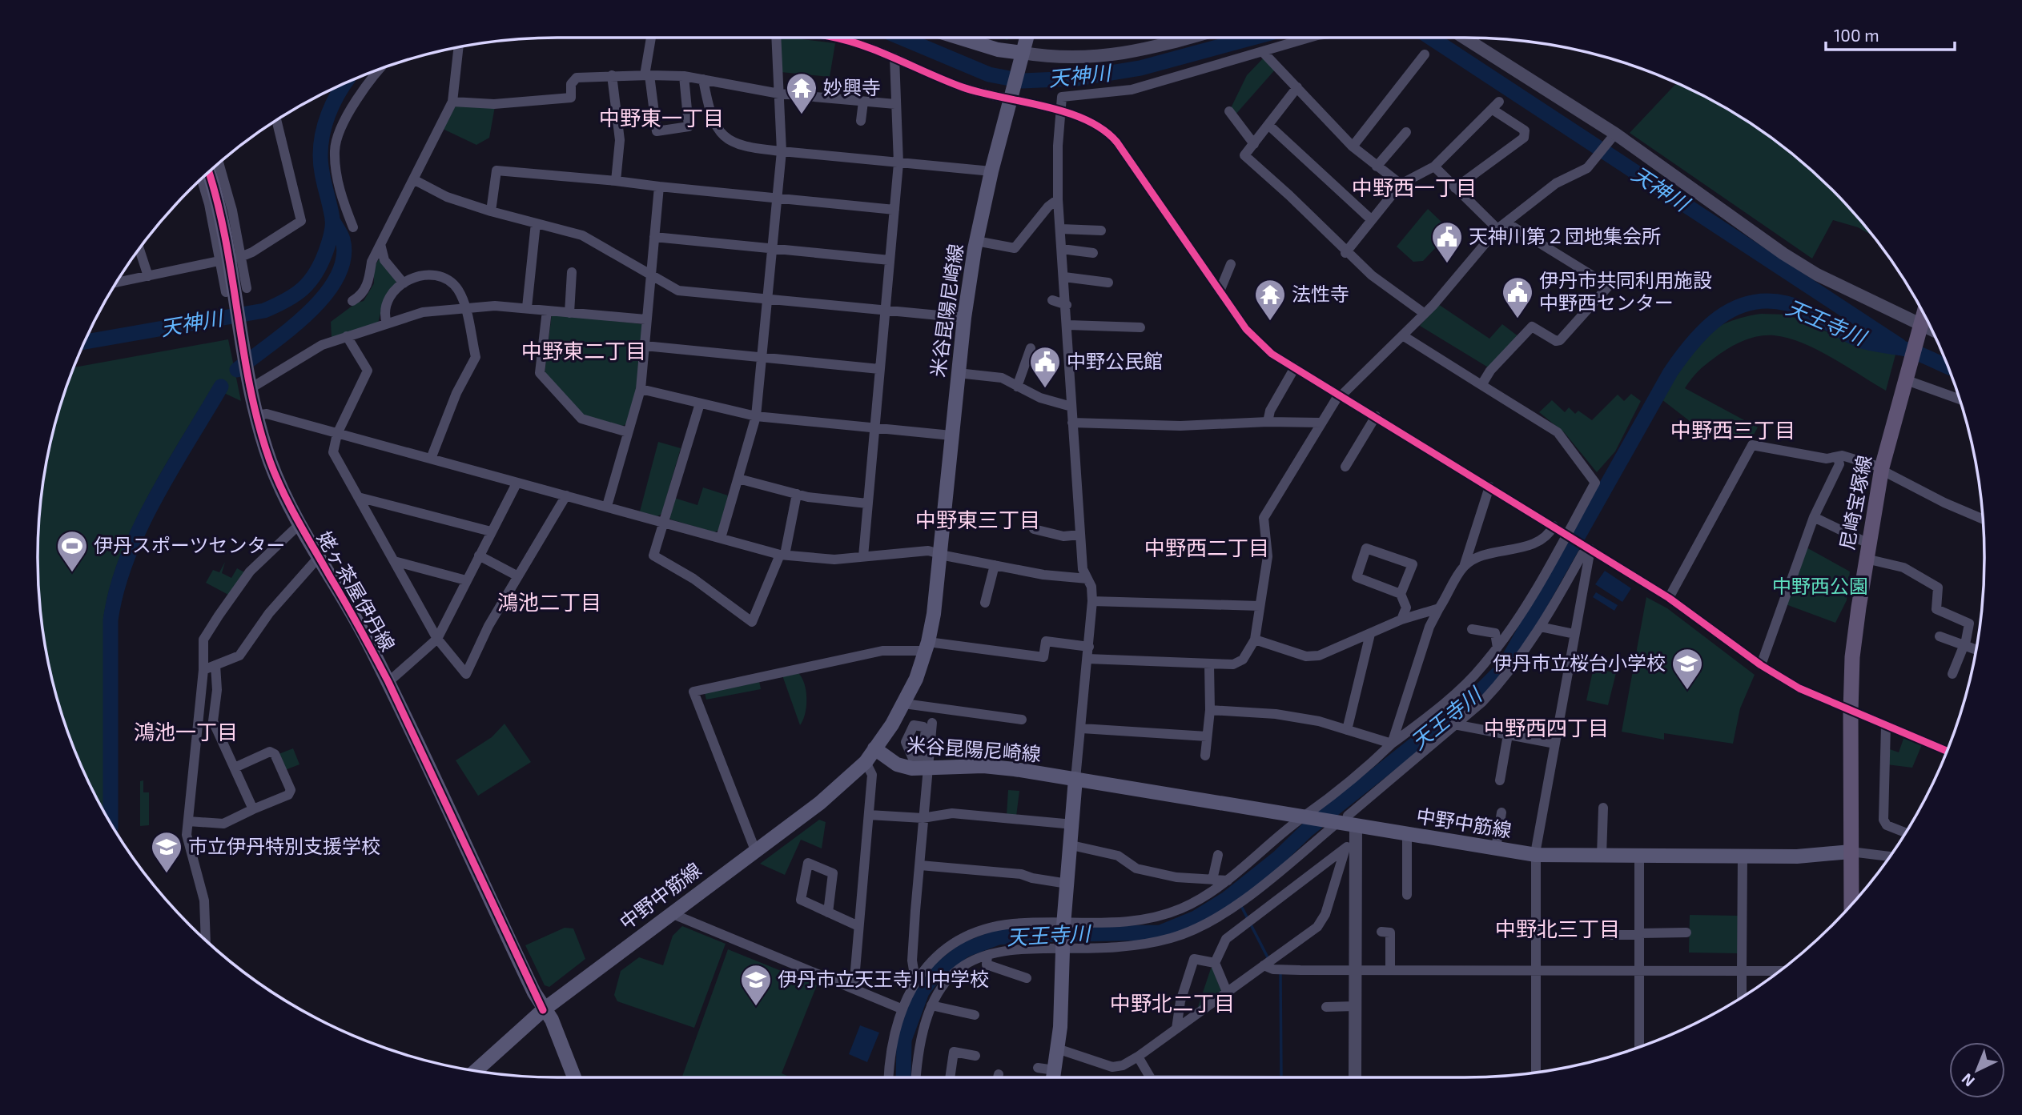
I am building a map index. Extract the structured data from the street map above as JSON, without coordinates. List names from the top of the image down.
{
  "streets": {
    "main road": [
      "米谷昆陽尼崎線",
      "尼崎宝塚線",
      "姥ヶ茶屋伊丹線",
      "中野中筋線"
    ]
  },
  "crossings": [
    ["米谷昆陽尼崎線", "中野中筋線"],
    ["尼崎宝塚線", "中野中筋線"],
    ["姥ヶ茶屋伊丹線", "中野中筋線"]
  ],
  "districts": [
    "中野東一丁目",
    "中野西一丁目",
    "中野東二丁目",
    "中野西三丁目",
    "中野東三丁目",
    "中野西二丁目",
    "鴻池二丁目",
    "中野西四丁目",
    "鴻池一丁目",
    "中野北三丁目",
    "中野北二丁目"
  ],
  "water": ["天神川", "天王寺川"],
  "parks": ["中野西公園"],
  "places": {
    "temple": ["妙興寺", "法性寺"],
    "public building": ["天神川第２団地集会所", "伊丹市共同利用施設 中野西センター", "中野公民館"],
    "sports": ["伊丹スポーツセンター"],
    "school or university": ["伊丹市立桜台小学校", "市立伊丹特別支援学校", "伊丹市立天王寺川中学校"]
  },
  "scale_bar": "100 m",
  "north": "bottom left"
}
